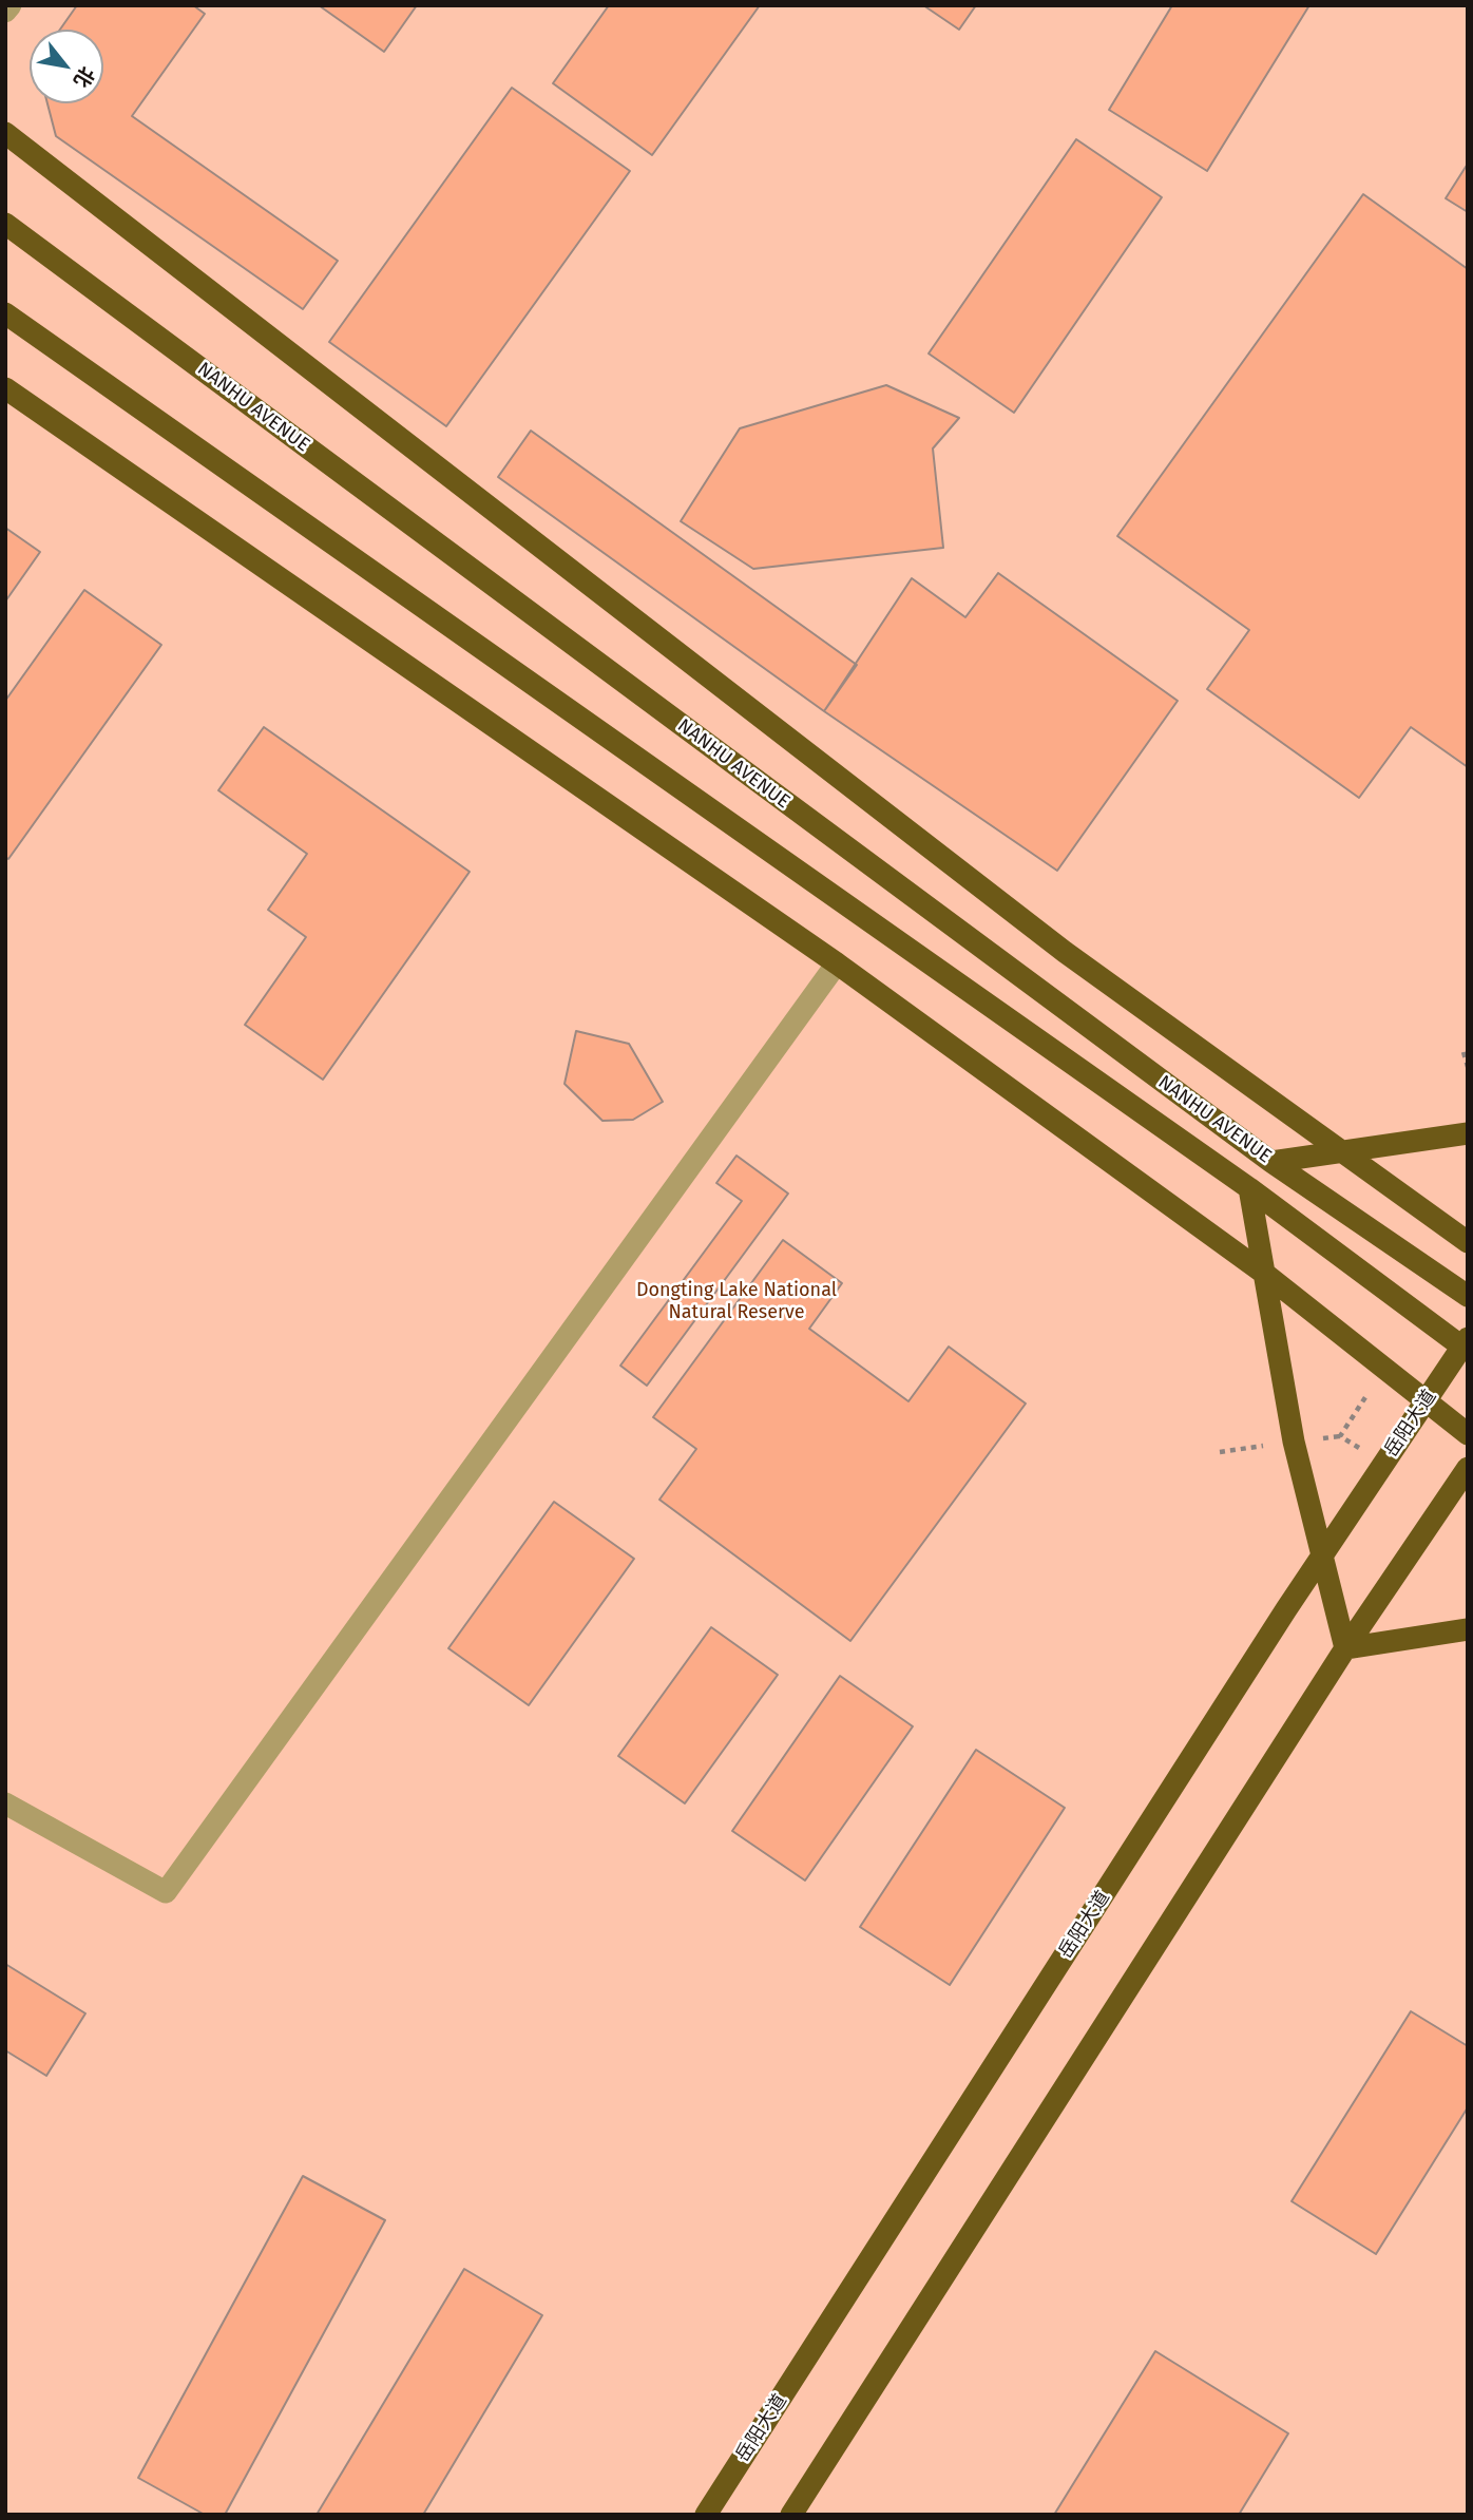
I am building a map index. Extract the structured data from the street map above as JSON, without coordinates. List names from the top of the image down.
{
  "streets": {
    "main road": ["NANHU AVENUE", "岳阳大道"]
  },
  "crossings": [
    ["NANHU AVENUE", "岳阳大道"]
  ],
  "parks": ["Dongting Lake National Natural Reserve"],
  "north": "bottom right"
}
